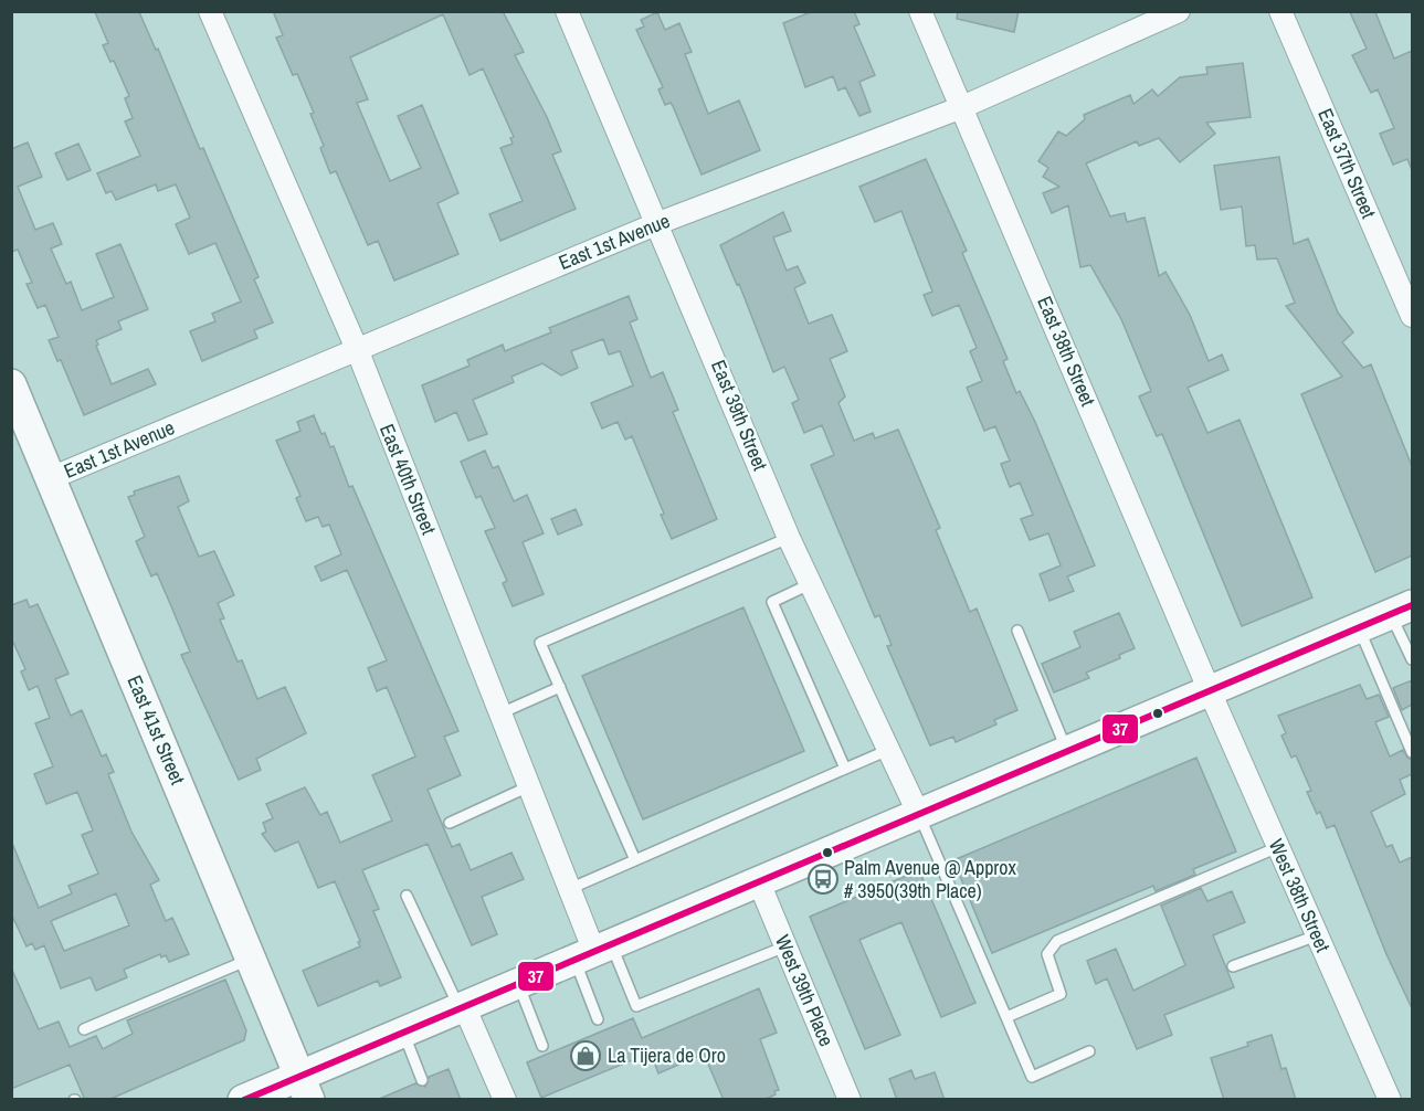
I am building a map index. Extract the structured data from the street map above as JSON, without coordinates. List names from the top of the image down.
{
  "streets": {
    "main road": ["East 41st Street"],
    "street": [
      "East 37th Street",
      "East 1st Avenue",
      "East 38th Street",
      "East 39th Street",
      "East 40th Street",
      "West 38th Street",
      "West 39th Place"
    ]
  },
  "crossings": [
    ["East 1st Avenue", "East 38th Street"],
    ["East 1st Avenue", "East 39th Street"],
    ["East 1st Avenue", "East 40th Street"],
    ["East 1st Avenue", "East 41st Street"],
    ["East 38th Street", "West 38th Street"]
  ],
  "places": {
    "bus stop": ["Palm Avenue @ Approx # 3950(39th Place)"],
    "shop": ["La Tijera de Oro"]
  },
  "lines": ["transit line 37"]
}
